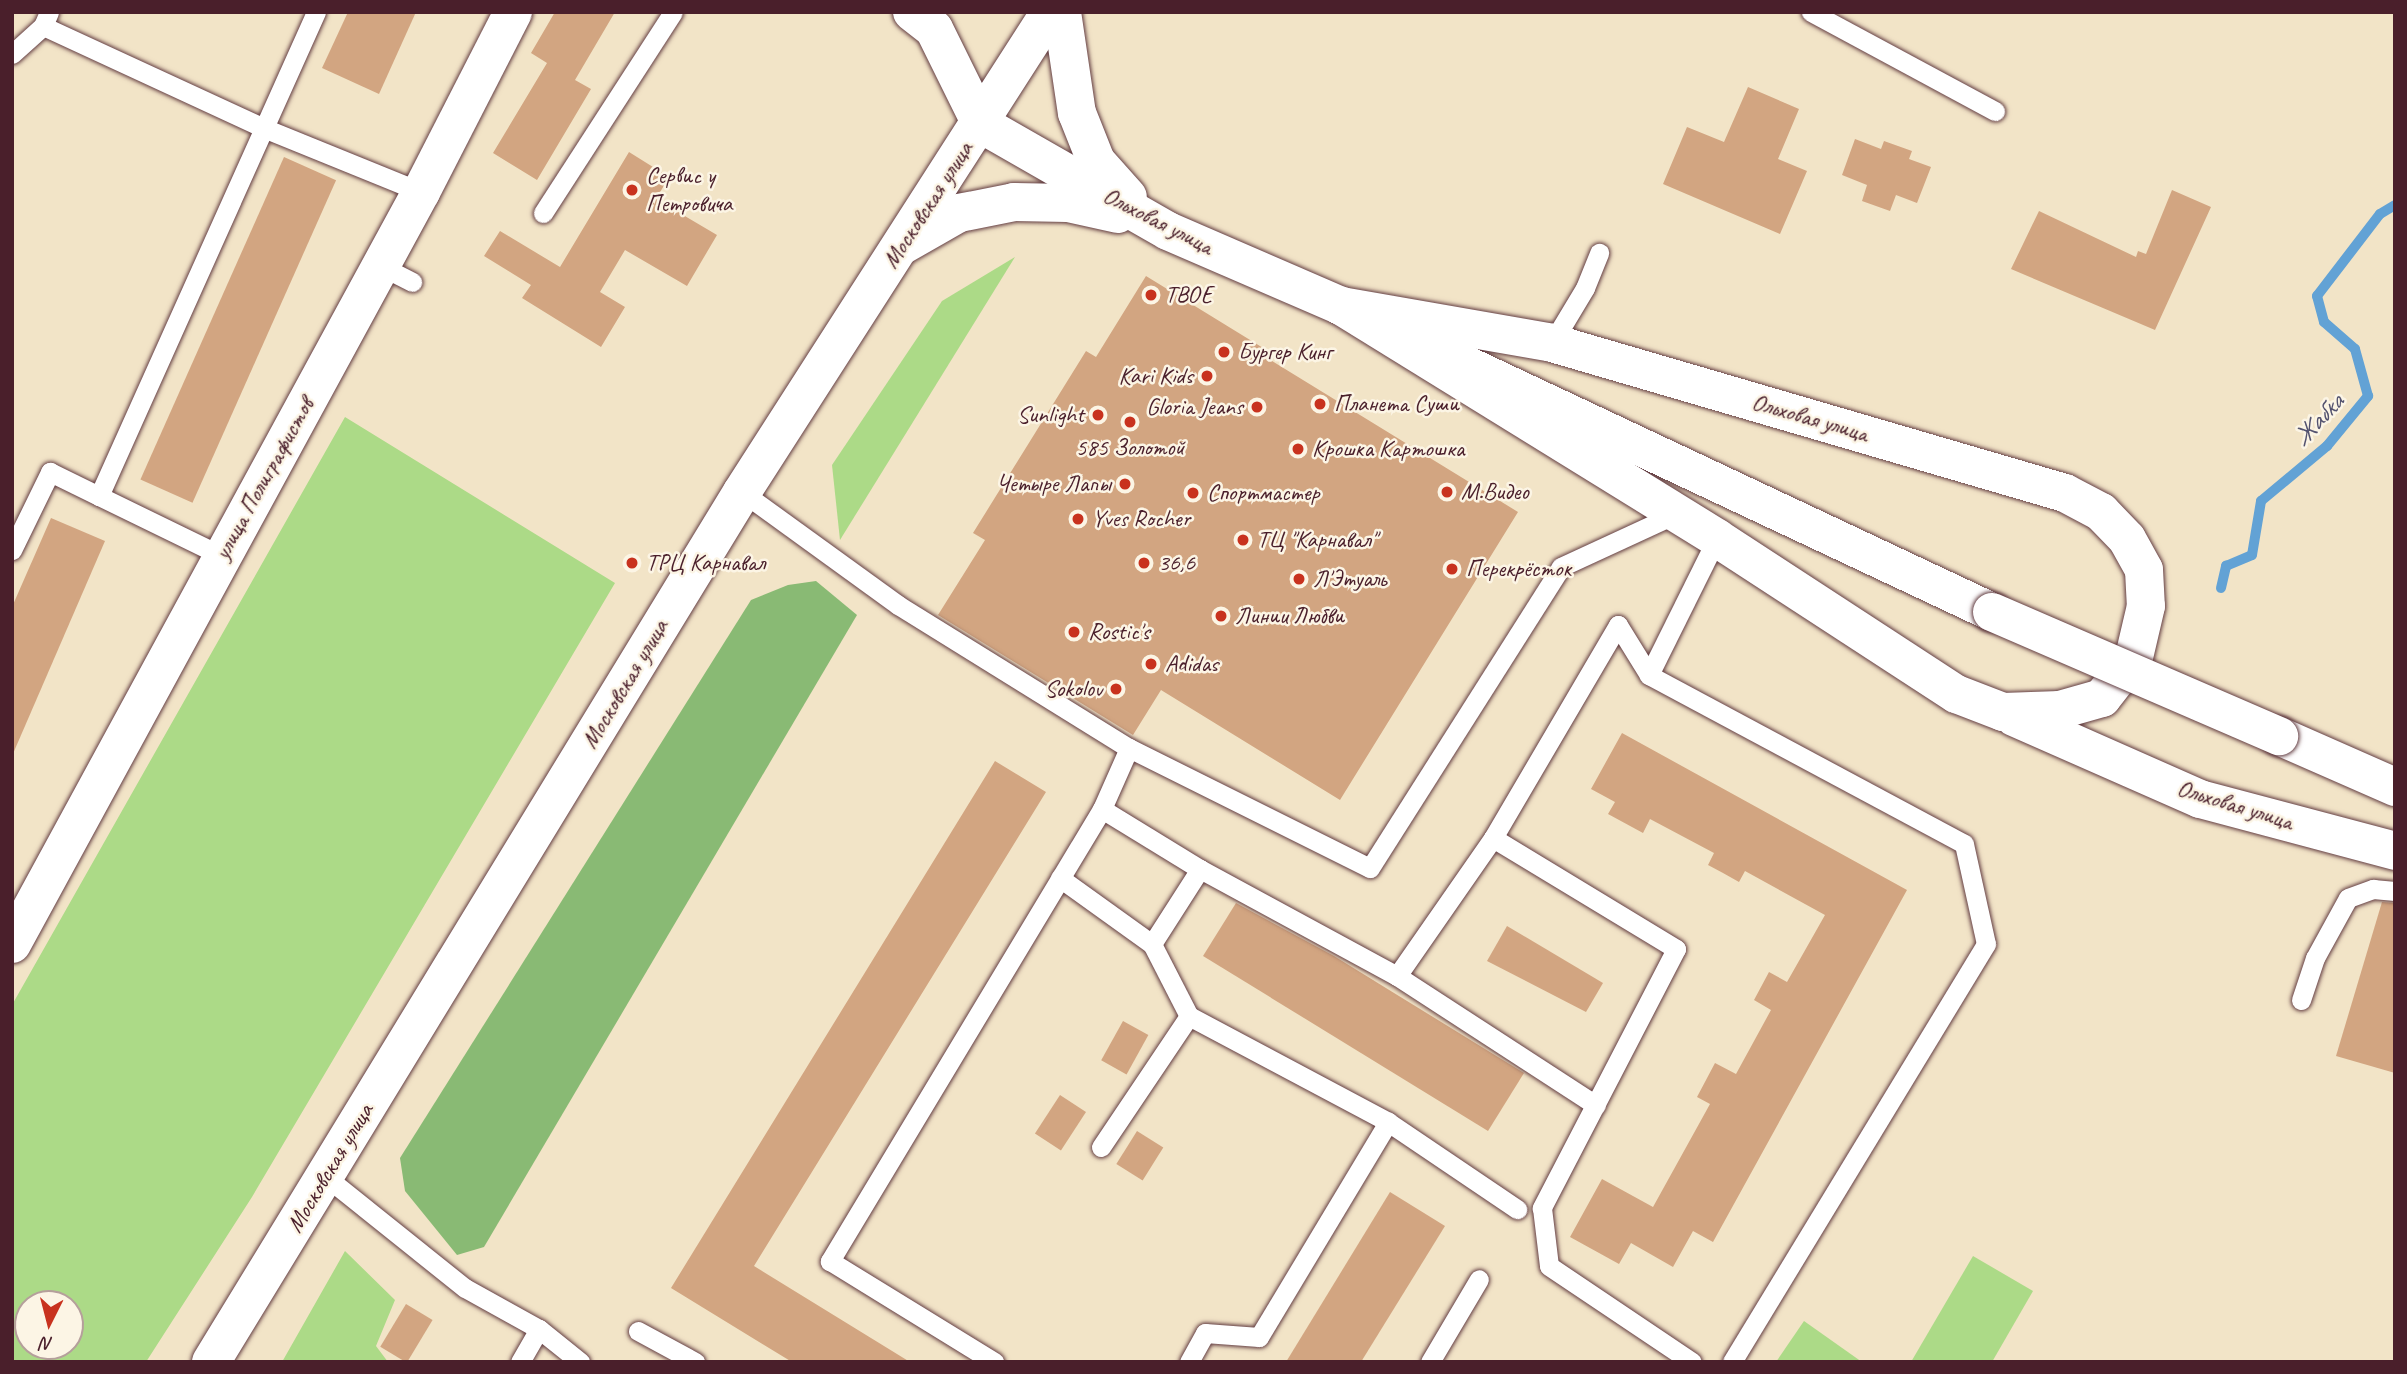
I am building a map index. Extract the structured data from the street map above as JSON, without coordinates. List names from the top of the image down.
{
  "streets": {
    "main road": ["Московская улица", "Ольховая улица", "улица Полиграфистов"]
  },
  "crossings": [
    ["Московская улица", "Ольховая улица"]
  ],
  "water": ["Жабка"],
  "places": [
    "Сервис у Петровича",
    "ТВОЕ",
    "Бургер Кинг",
    "Kari Kids",
    "Планета Суши",
    "Gloria Jeans",
    "Sunlight",
    "585 Золотой",
    "Крошка Картошка",
    "Четыре Лапы",
    "М.Видео",
    "Спортмастер",
    "Yves Rocher",
    "ТЦ \"Карнавал\"",
    "ТРЦ Карнавал",
    "36,6",
    "Перекрёсток",
    "Л'Этуаль",
    "Линии Любви",
    "Rostic's",
    "Adidas",
    "Sokolov"
  ],
  "north": "bottom"
}
